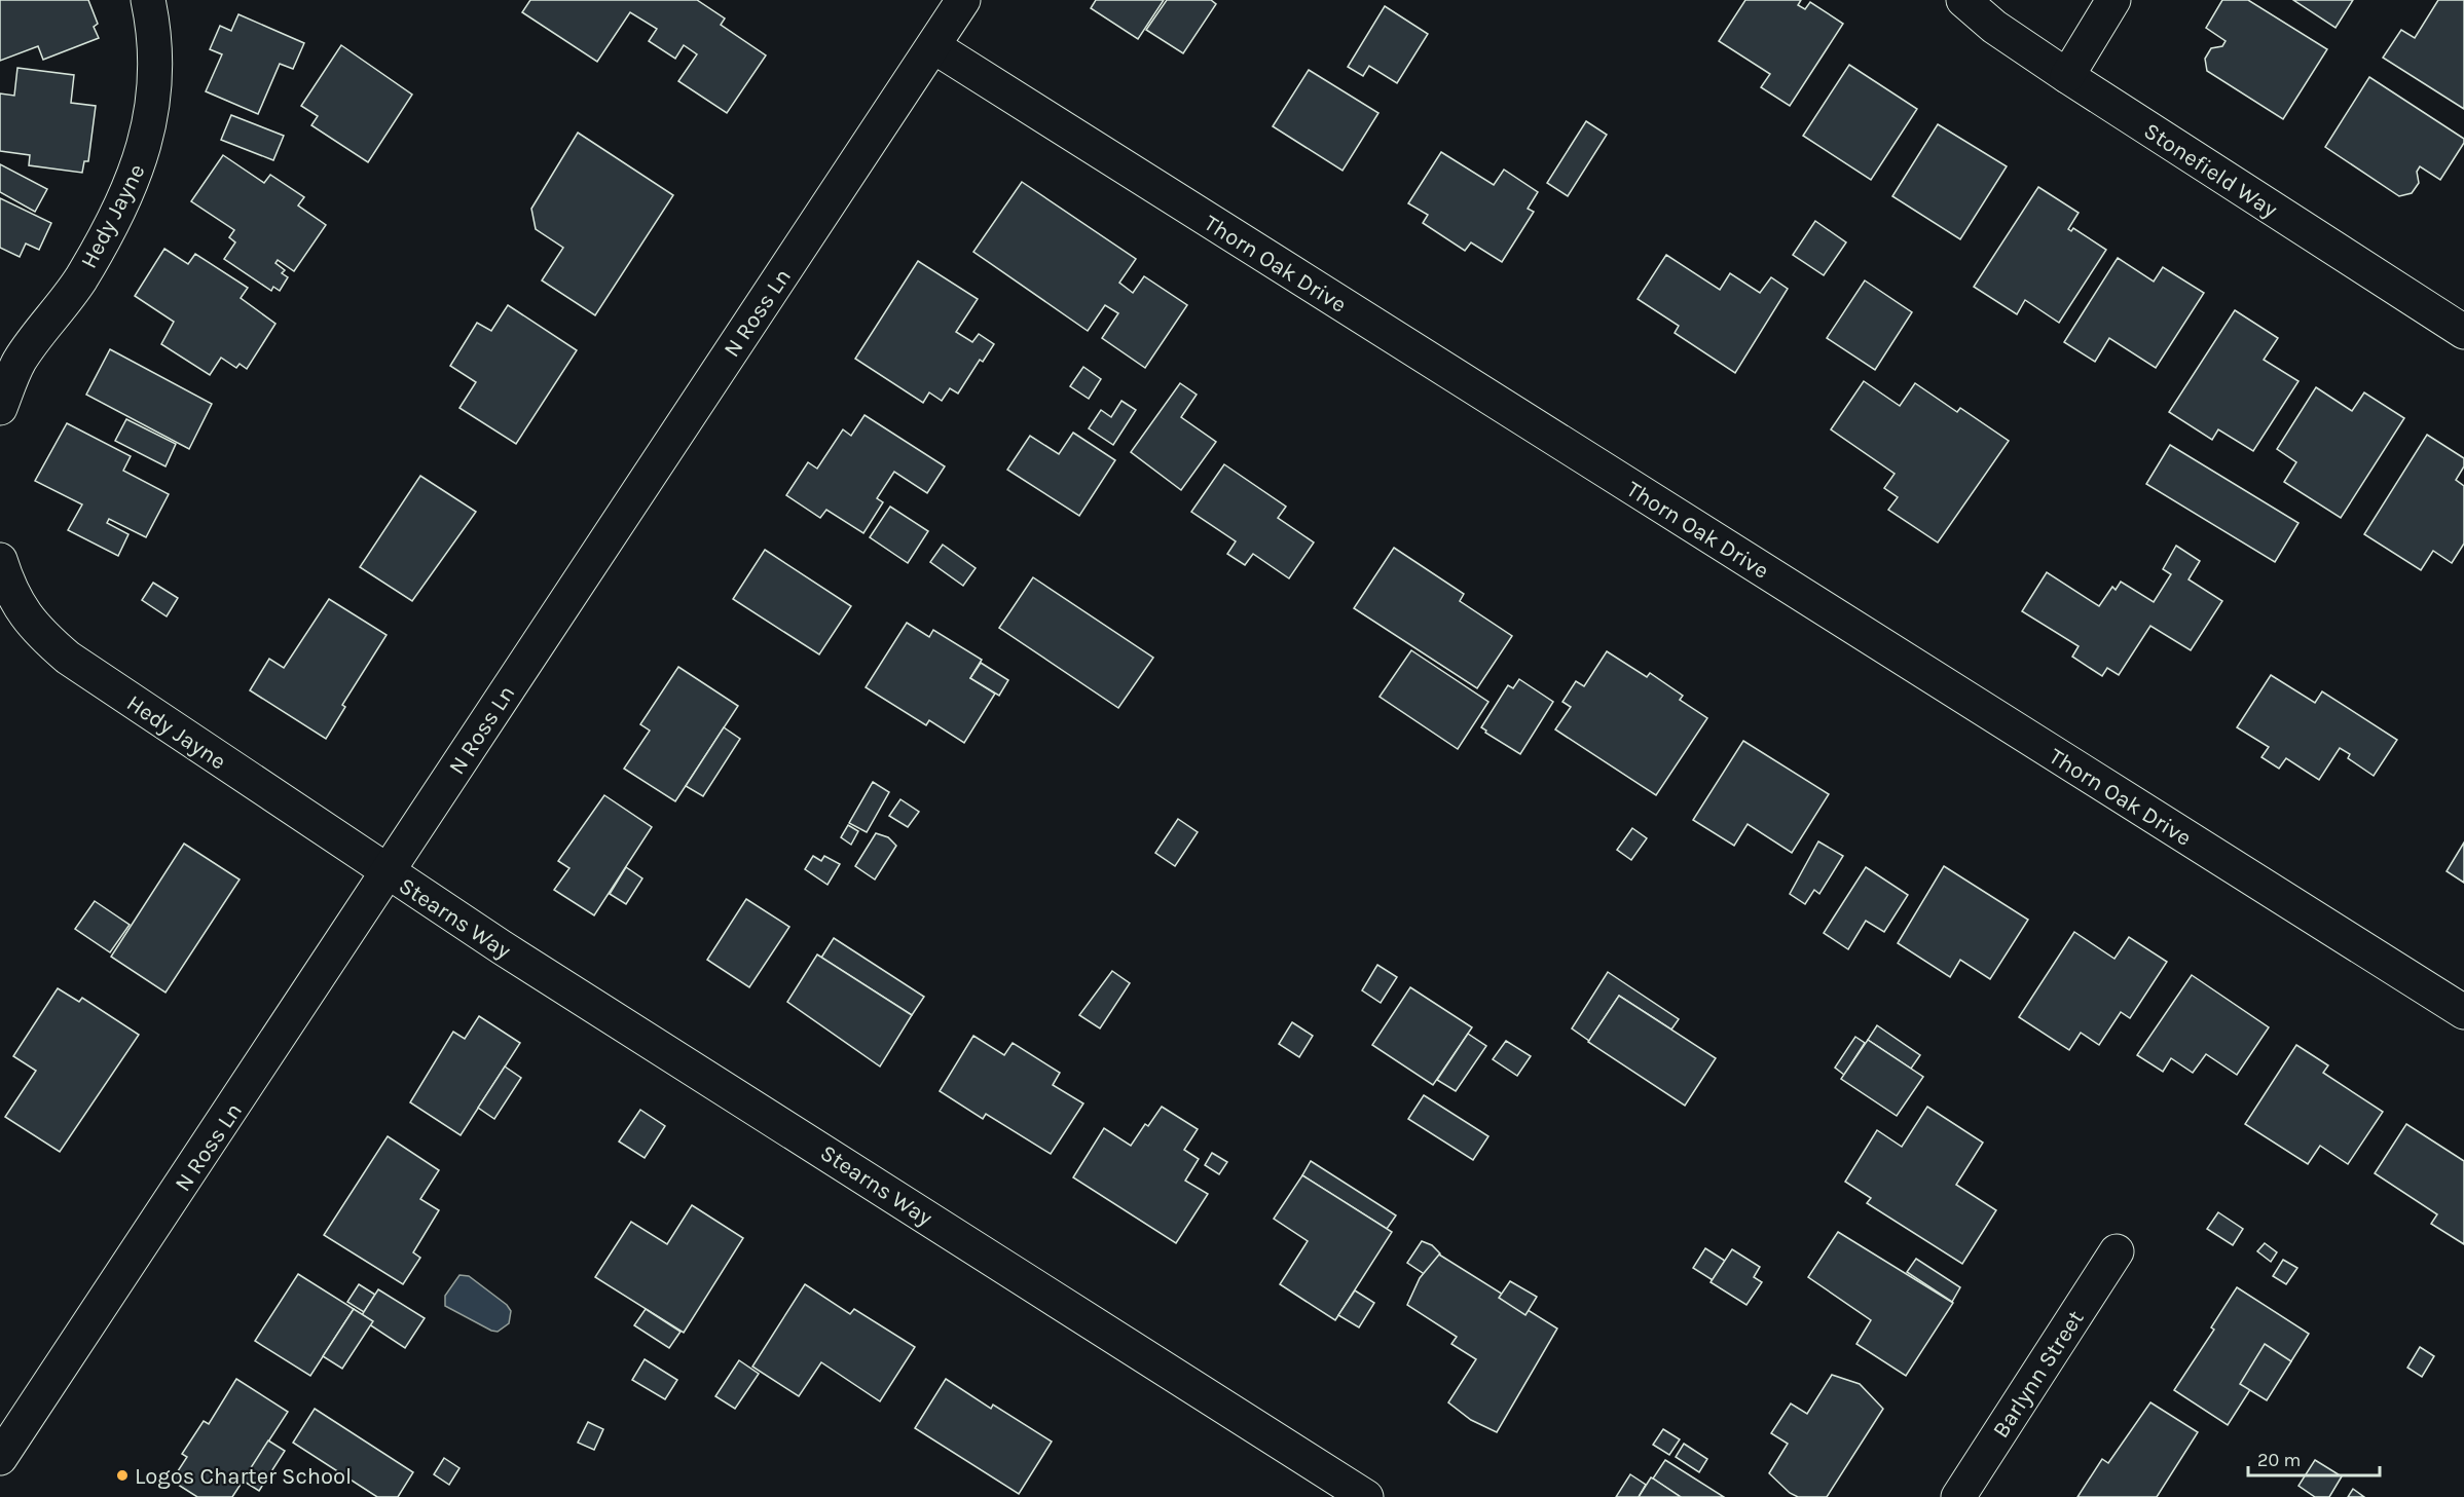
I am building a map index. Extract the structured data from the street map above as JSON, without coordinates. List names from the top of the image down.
{
  "streets": {
    "street": [
      "Stonefield Way",
      "Hedy Jayne",
      "Thorn Oak Drive",
      "N Ross Ln",
      "Stearns Way",
      "Barlynn Street"
    ]
  },
  "crossings": [
    ["Hedy Jayne", "N Ross Ln"],
    ["Hedy Jayne", "Stearns Way"],
    ["Thorn Oak Drive", "N Ross Ln"],
    ["N Ross Ln", "Stearns Way"]
  ],
  "places": ["Logos Charter School"],
  "scale_bar": "20 m"
}
